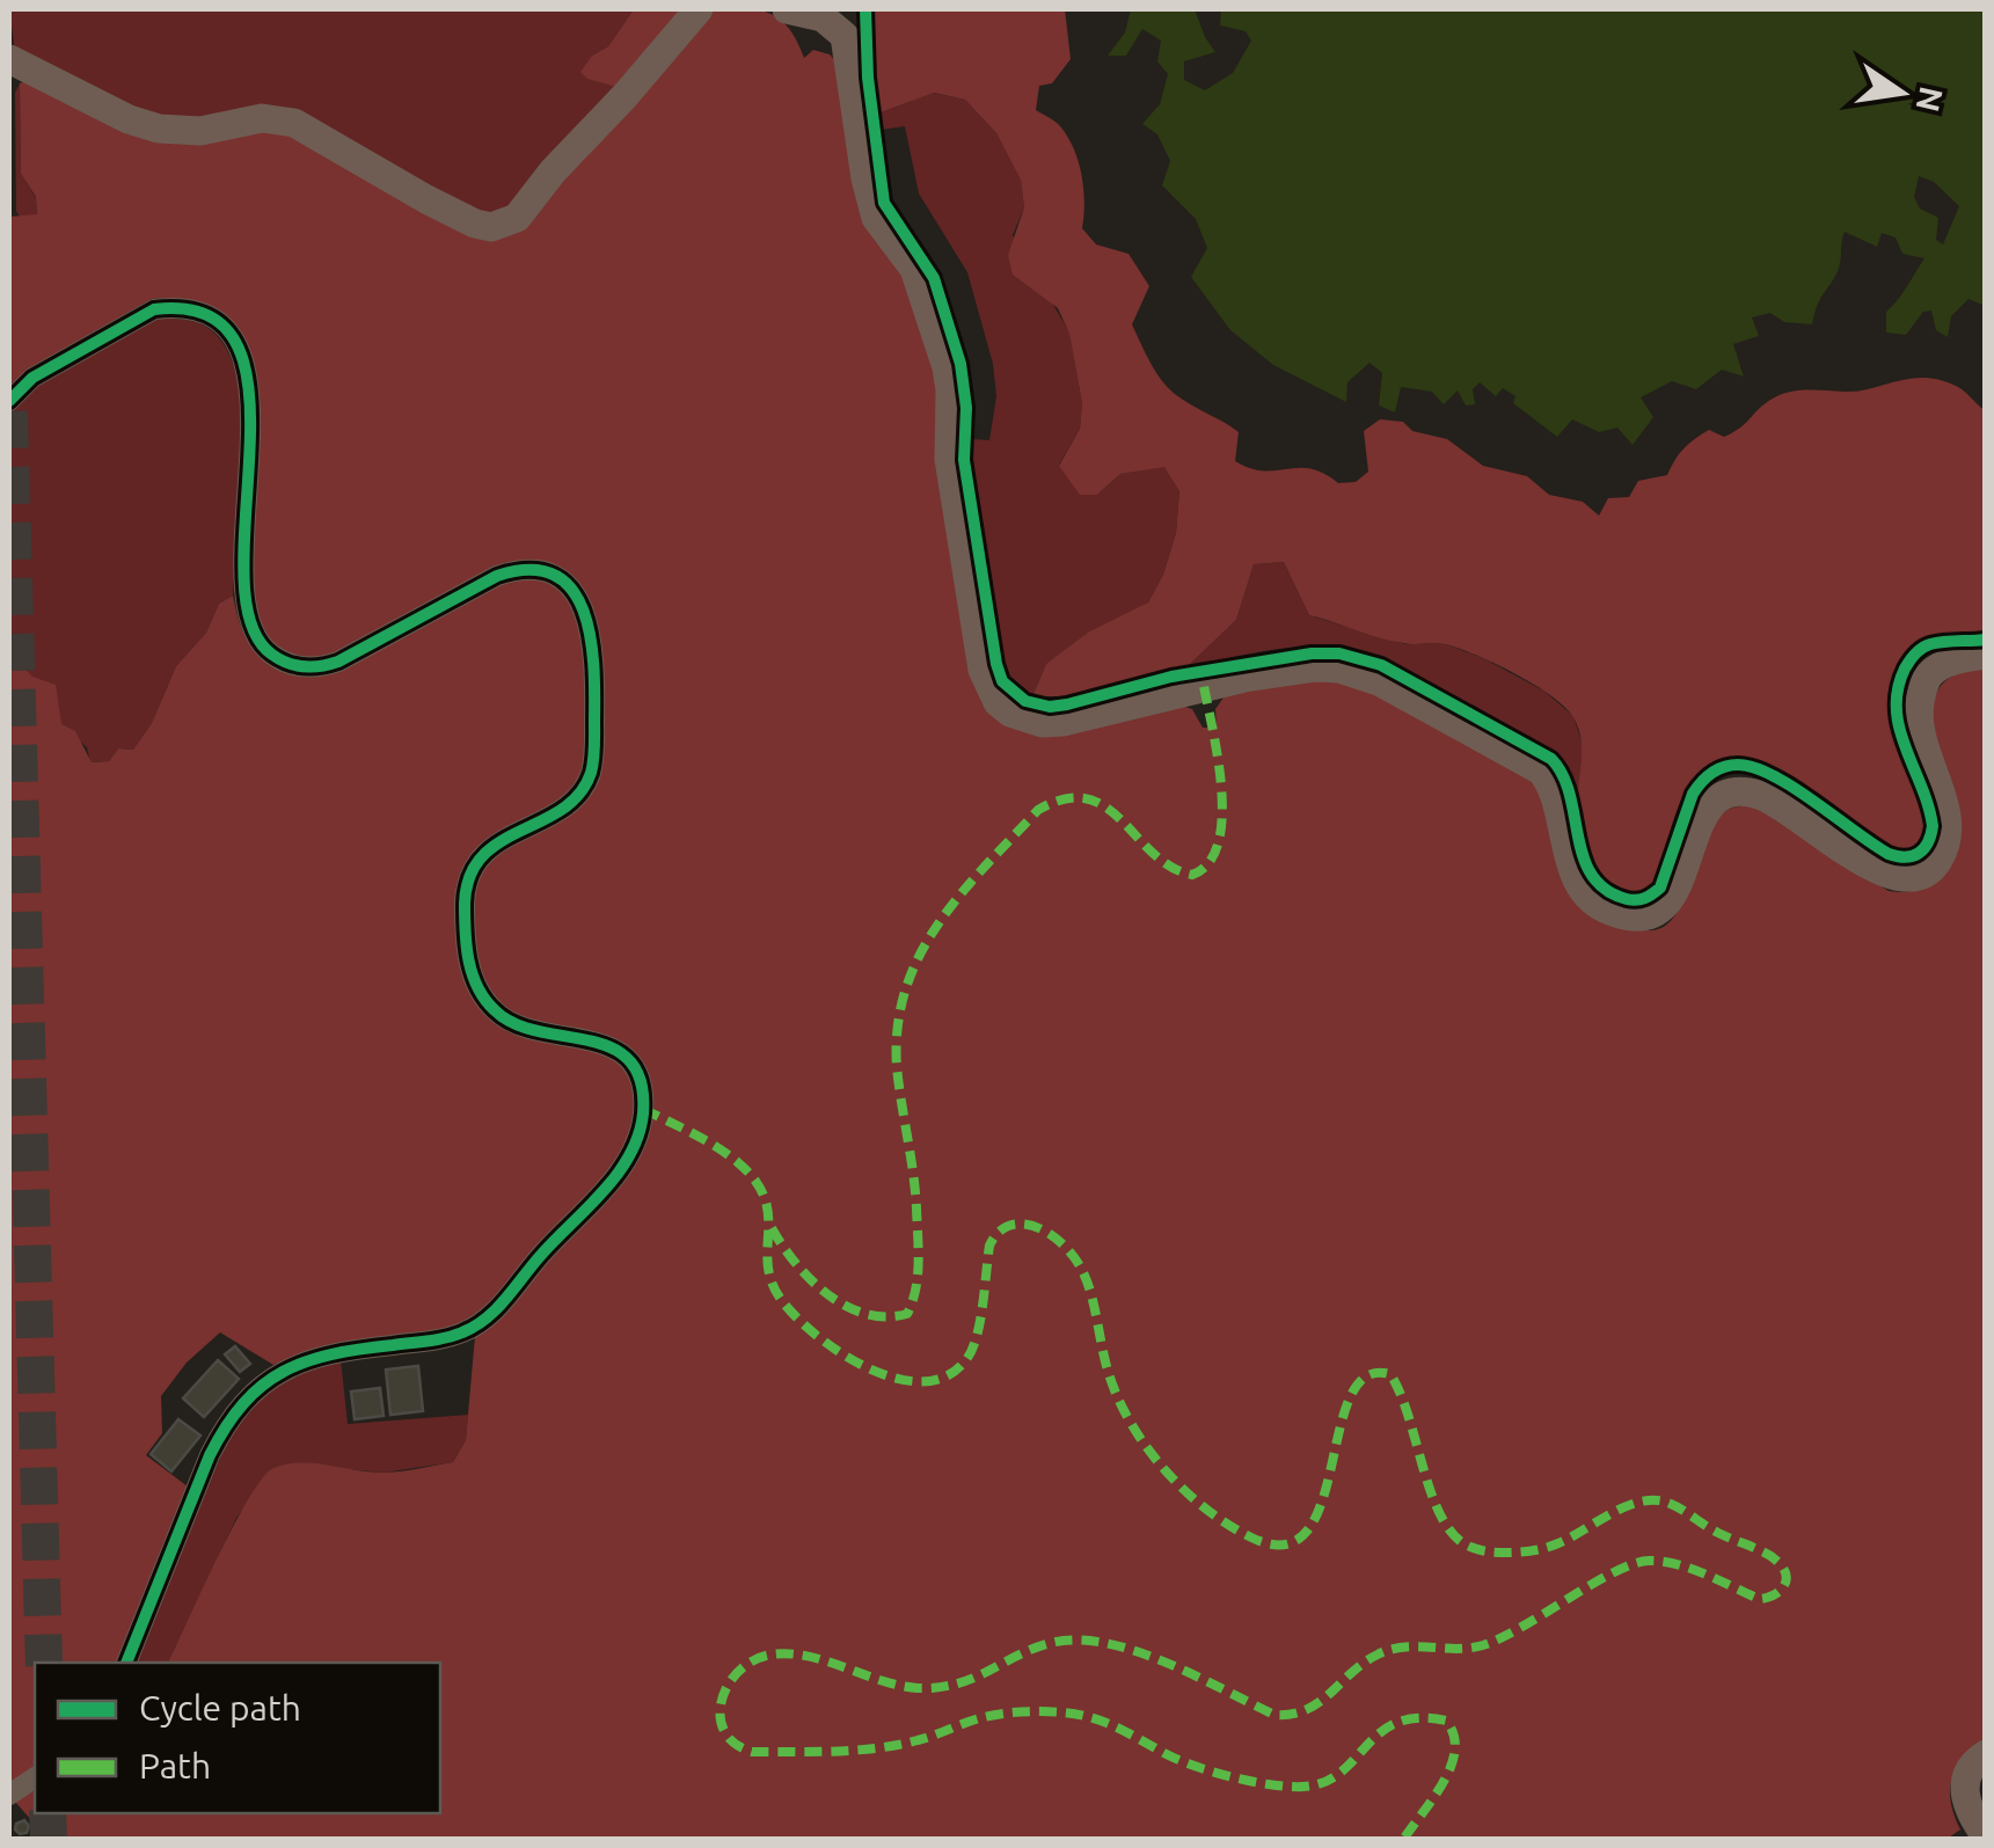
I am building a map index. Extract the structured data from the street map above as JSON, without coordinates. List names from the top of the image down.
{
  "legend": ["Cycle path", "Path"],
  "north": "right"
}
